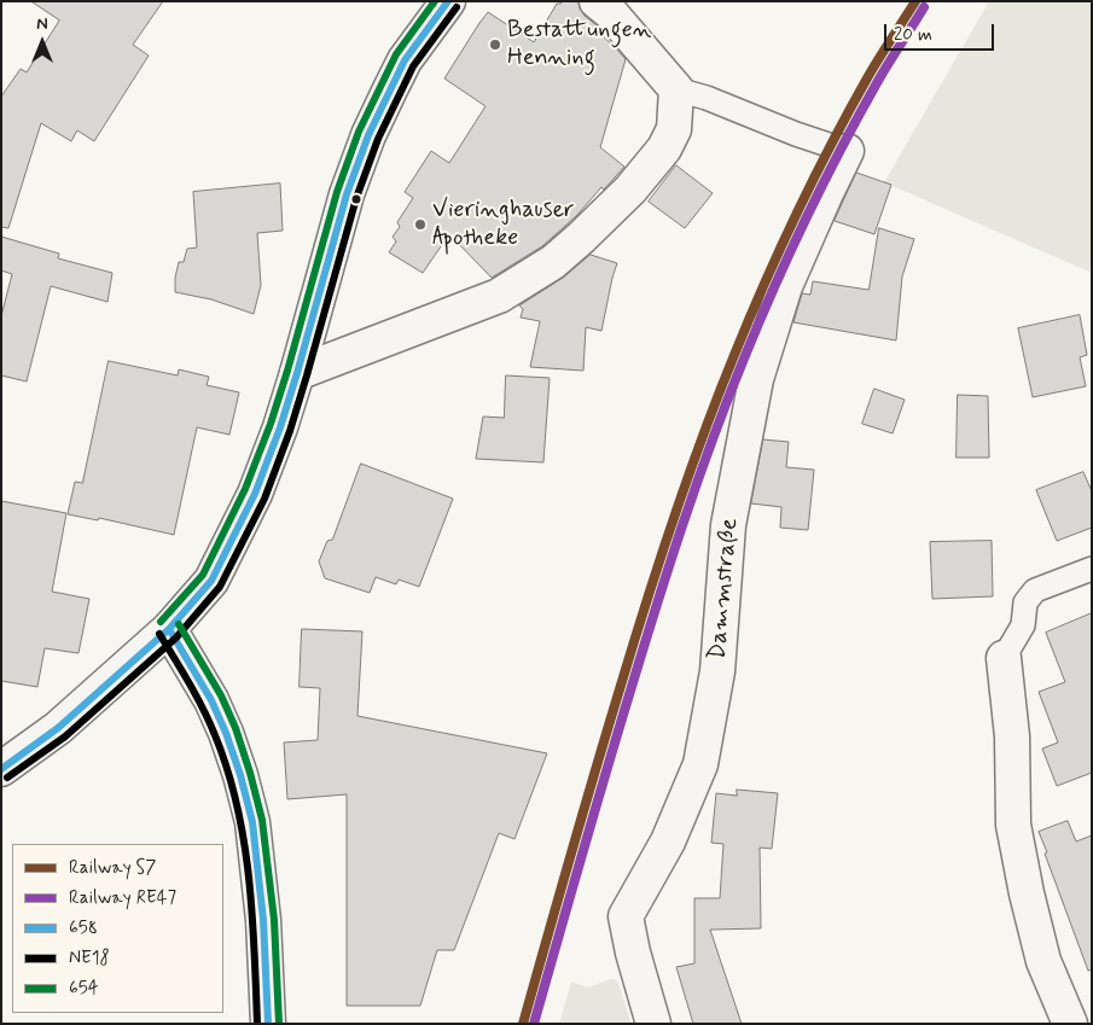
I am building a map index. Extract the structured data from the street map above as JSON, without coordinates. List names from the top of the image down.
{
  "streets": {
    "street": ["Dammstraße"]
  },
  "places": ["Bestattungen Henning", "Vieringhauser Apotheke"],
  "lines": [
    "rail line S7",
    "transit line 658",
    "transit line 654",
    "rail line RE47",
    "transit line NE18"
  ],
  "legend": [
    "Railway S7",
    "Railway RE47",
    "658",
    "NE18",
    "654"
  ],
  "scale_bar": "20 m",
  "north": "top"
}
